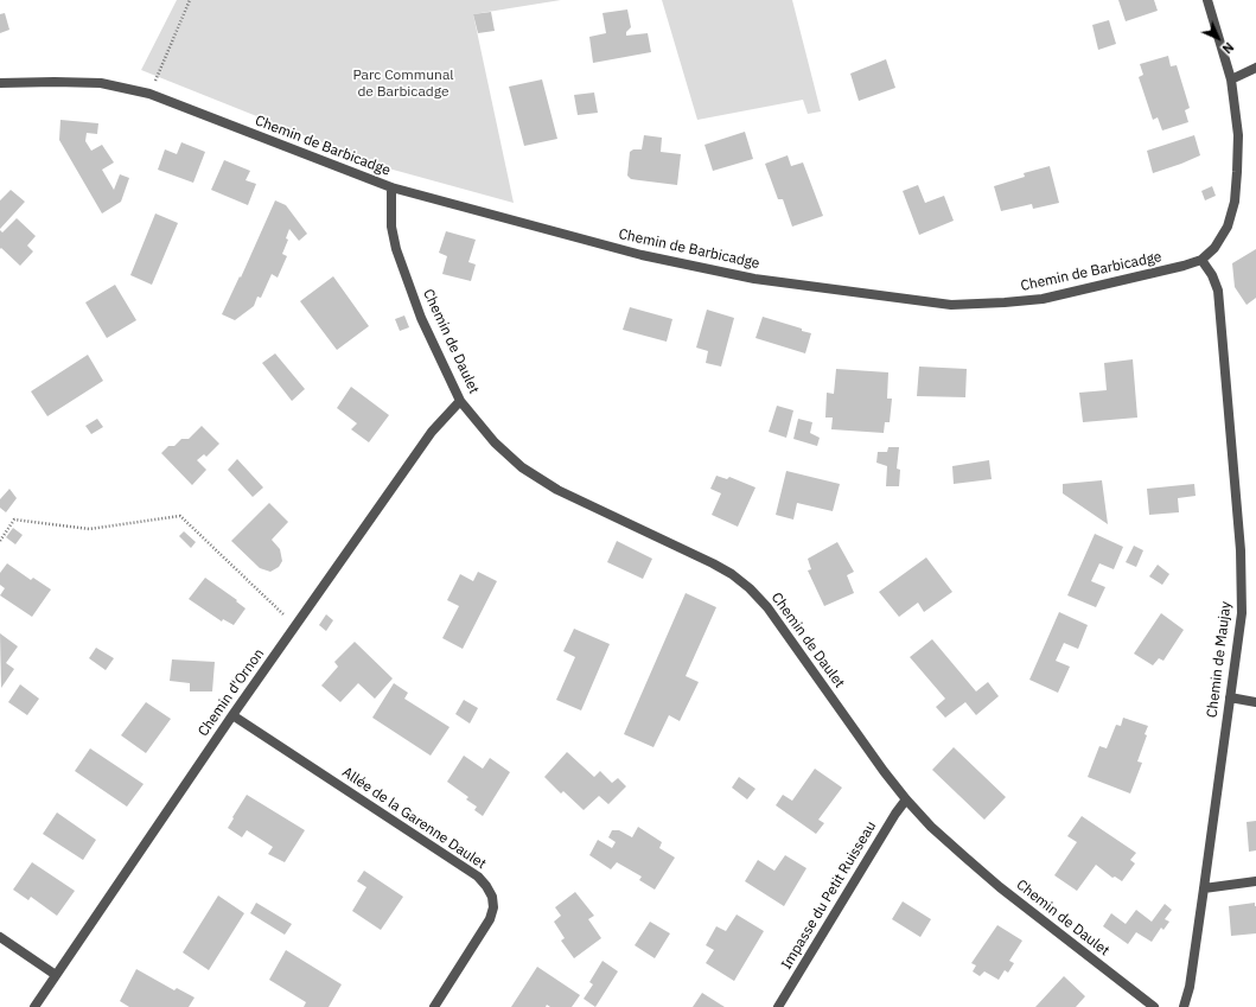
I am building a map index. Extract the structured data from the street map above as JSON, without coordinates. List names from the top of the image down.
{
  "streets": {
    "street": [
      "Chemin de Barbicadge",
      "Chemin de Daulet",
      "Chemin de Maujay",
      "Chemin d'Ornon",
      "Allée de la Garenne Daulet",
      "Impasse du Petit Ruisseau"
    ]
  },
  "crossings": [
    ["Chemin de Barbicadge", "Chemin de Daulet"],
    ["Chemin de Barbicadge", "Chemin de Maujay"],
    ["Chemin de Daulet", "Chemin d'Ornon"],
    ["Chemin de Daulet", "Impasse du Petit Ruisseau"],
    ["Chemin d'Ornon", "Allée de la Garenne Daulet"]
  ],
  "parks": ["Parc Communal de Barbicadge"],
  "north": "bottom right"
}
